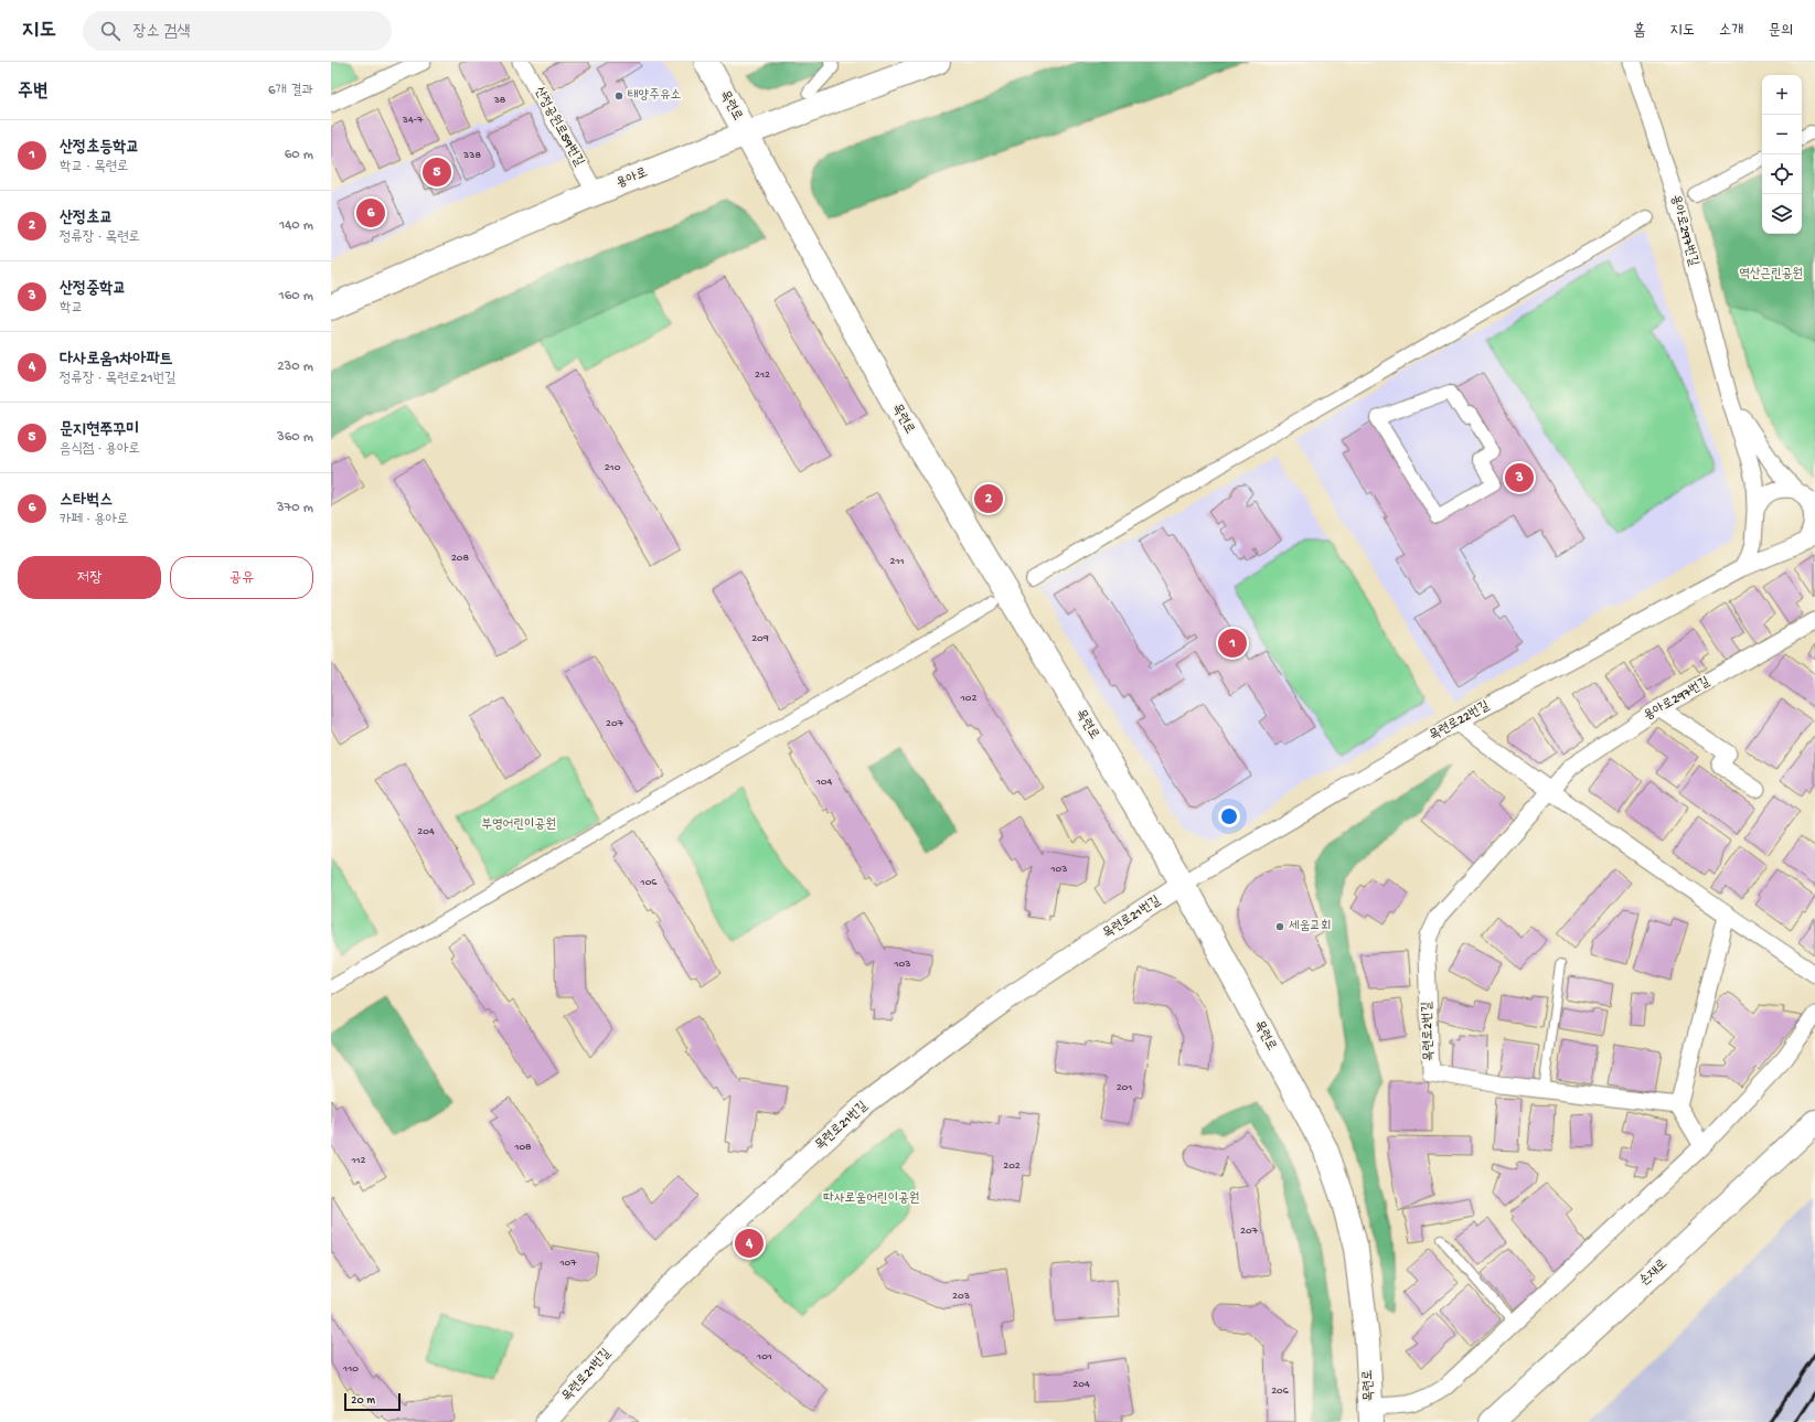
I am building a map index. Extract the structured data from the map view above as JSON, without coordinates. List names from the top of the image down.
{
  "streets": {
    "main road": ["목련로", "용아로", "손재로"],
    "street": [
      "산정공원로59번길",
      "용아로297번길",
      "목련로22번길",
      "목련로21번길",
      "목련로2번길"
    ]
  },
  "crossings": [
    ["목련로", "용아로"],
    ["목련로", "목련로22번길"],
    ["목련로", "목련로21번길"],
    ["산정공원로59번길", "용아로"],
    ["용아로297번길", "목련로22번길"],
    ["용아로297번길", "목련로2번길"],
    ["목련로22번길", "목련로21번길"]
  ],
  "parks": ["역산근린공원", "부영어린이공원", "따사로움어린이공원"],
  "places": ["태양주유소", "세움교회"],
  "house_numbers": [
    "38",
    "34-7",
    "338",
    "212",
    "210",
    "208",
    "211",
    "209",
    "102",
    "207",
    "104",
    "204",
    "103",
    "106",
    "103",
    "201",
    "108",
    "112",
    "202",
    "207",
    "107",
    "203",
    "101",
    "110",
    "204",
    "206"
  ],
  "scale_bar": "20 m",
  "page": {
    "header": "지도",
    "search": "장소 검색",
    "nav": [
      "홈",
      "지도",
      "소개",
      "문의"
    ],
    "heading": ["주변", "6개 결과"],
    "map_buttons": ["+", "−"],
    "list": [
      {
        "mark": "1",
        "name": "산정초등학교",
        "note": "학교 · 목련로",
        "value": "60 m"
      },
      {
        "mark": "2",
        "name": "산정초교",
        "note": "정류장 · 목련로",
        "value": "140 m"
      },
      {
        "mark": "3",
        "name": "산정중학교",
        "note": "학교",
        "value": "160 m"
      },
      {
        "mark": "4",
        "name": "다사로움1차아파트",
        "note": "정류장 · 목련로21번길",
        "value": "230 m"
      },
      {
        "mark": "5",
        "name": "문지현쭈꾸미",
        "note": "음식점 · 용아로",
        "value": "360 m"
      },
      {
        "mark": "6",
        "name": "스타벅스",
        "note": "카페 · 용아로",
        "value": "370 m"
      }
    ],
    "pins": [
      "5",
      "6",
      "3",
      "2",
      "1",
      "4"
    ],
    "buttons": ["저장", "공유"],
    "scale": "20 m"
  }
}
